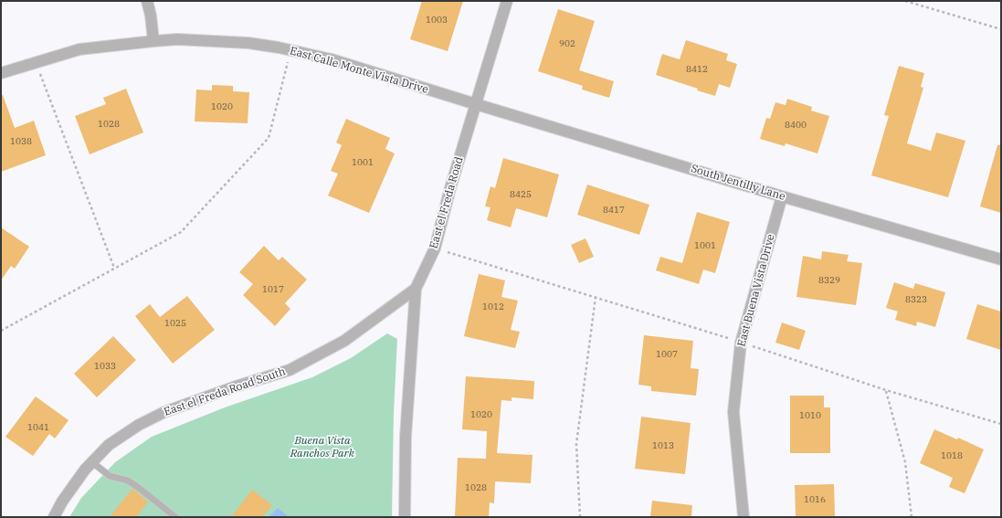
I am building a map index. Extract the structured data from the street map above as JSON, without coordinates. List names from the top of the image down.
{
  "streets": {
    "street": [
      "East Calle Monte Vista Drive",
      "South Jentilly Lane",
      "East el Freda Road",
      "East Buena Vista Drive",
      "East el Freda Road South"
    ]
  },
  "crossings": [
    ["East Calle Monte Vista Drive", "South Jentilly Lane"],
    ["East Calle Monte Vista Drive", "East el Freda Road"],
    ["South Jentilly Lane", "East el Freda Road"],
    ["South Jentilly Lane", "East Buena Vista Drive"],
    ["East el Freda Road", "East el Freda Road South"]
  ],
  "parks": ["Buena Vista Ranchos Park"],
  "house_numbers": [
    "1003",
    "902",
    "8412",
    "1020",
    "1028",
    "8400",
    "1038",
    "1001",
    "8425",
    "8417",
    "1001",
    "8329",
    "1017",
    "8323",
    "1012",
    "1025",
    "1007",
    "1033",
    "1020",
    "1010",
    "1041",
    "1013",
    "1018",
    "1028",
    "1016"
  ]
}
